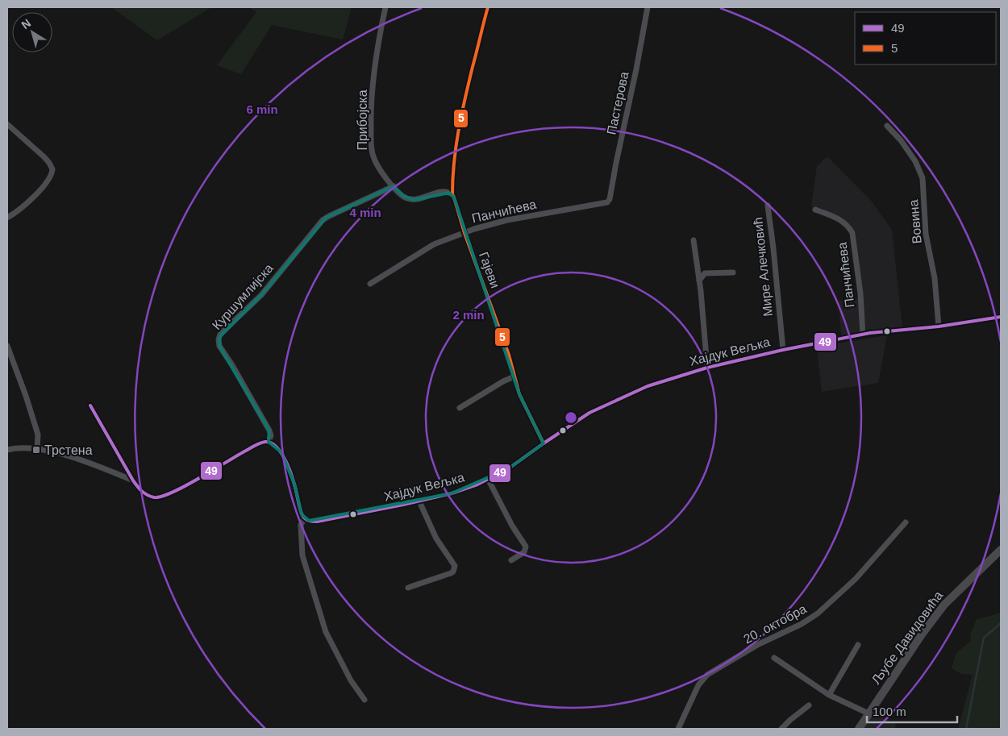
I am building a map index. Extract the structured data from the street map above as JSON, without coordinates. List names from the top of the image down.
{
  "streets": {
    "main road": ["Љубе Давидовића"],
    "street": [
      "Пастерова",
      "Прибојска",
      "Панчићева",
      "Вовина",
      "Мире Алечковић",
      "Гајеви",
      "Куршумлијска",
      "Хајдук Вељка",
      "20. октобра"
    ]
  },
  "crossings": [
    ["Пастерова", "Панчићева"],
    ["Прибојска", "Гајеви"],
    ["Прибојска", "Куршумлијска"],
    ["Панчићева", "Гајеви"],
    ["Панчићева", "Хајдук Вељка"],
    ["Вовина", "Хајдук Вељка"],
    ["Мире Алечковић", "Хајдук Вељка"],
    ["Гајеви", "Хајдук Вељка"]
  ],
  "places": {
    "transit": ["Трстена"]
  },
  "lines": ["transit line 5", "transit line 49"],
  "legend": ["49", "5"],
  "scale_bar": "100 m",
  "north": "top left",
  "rings": ["6 min", "4 min", "2 min"]
}
